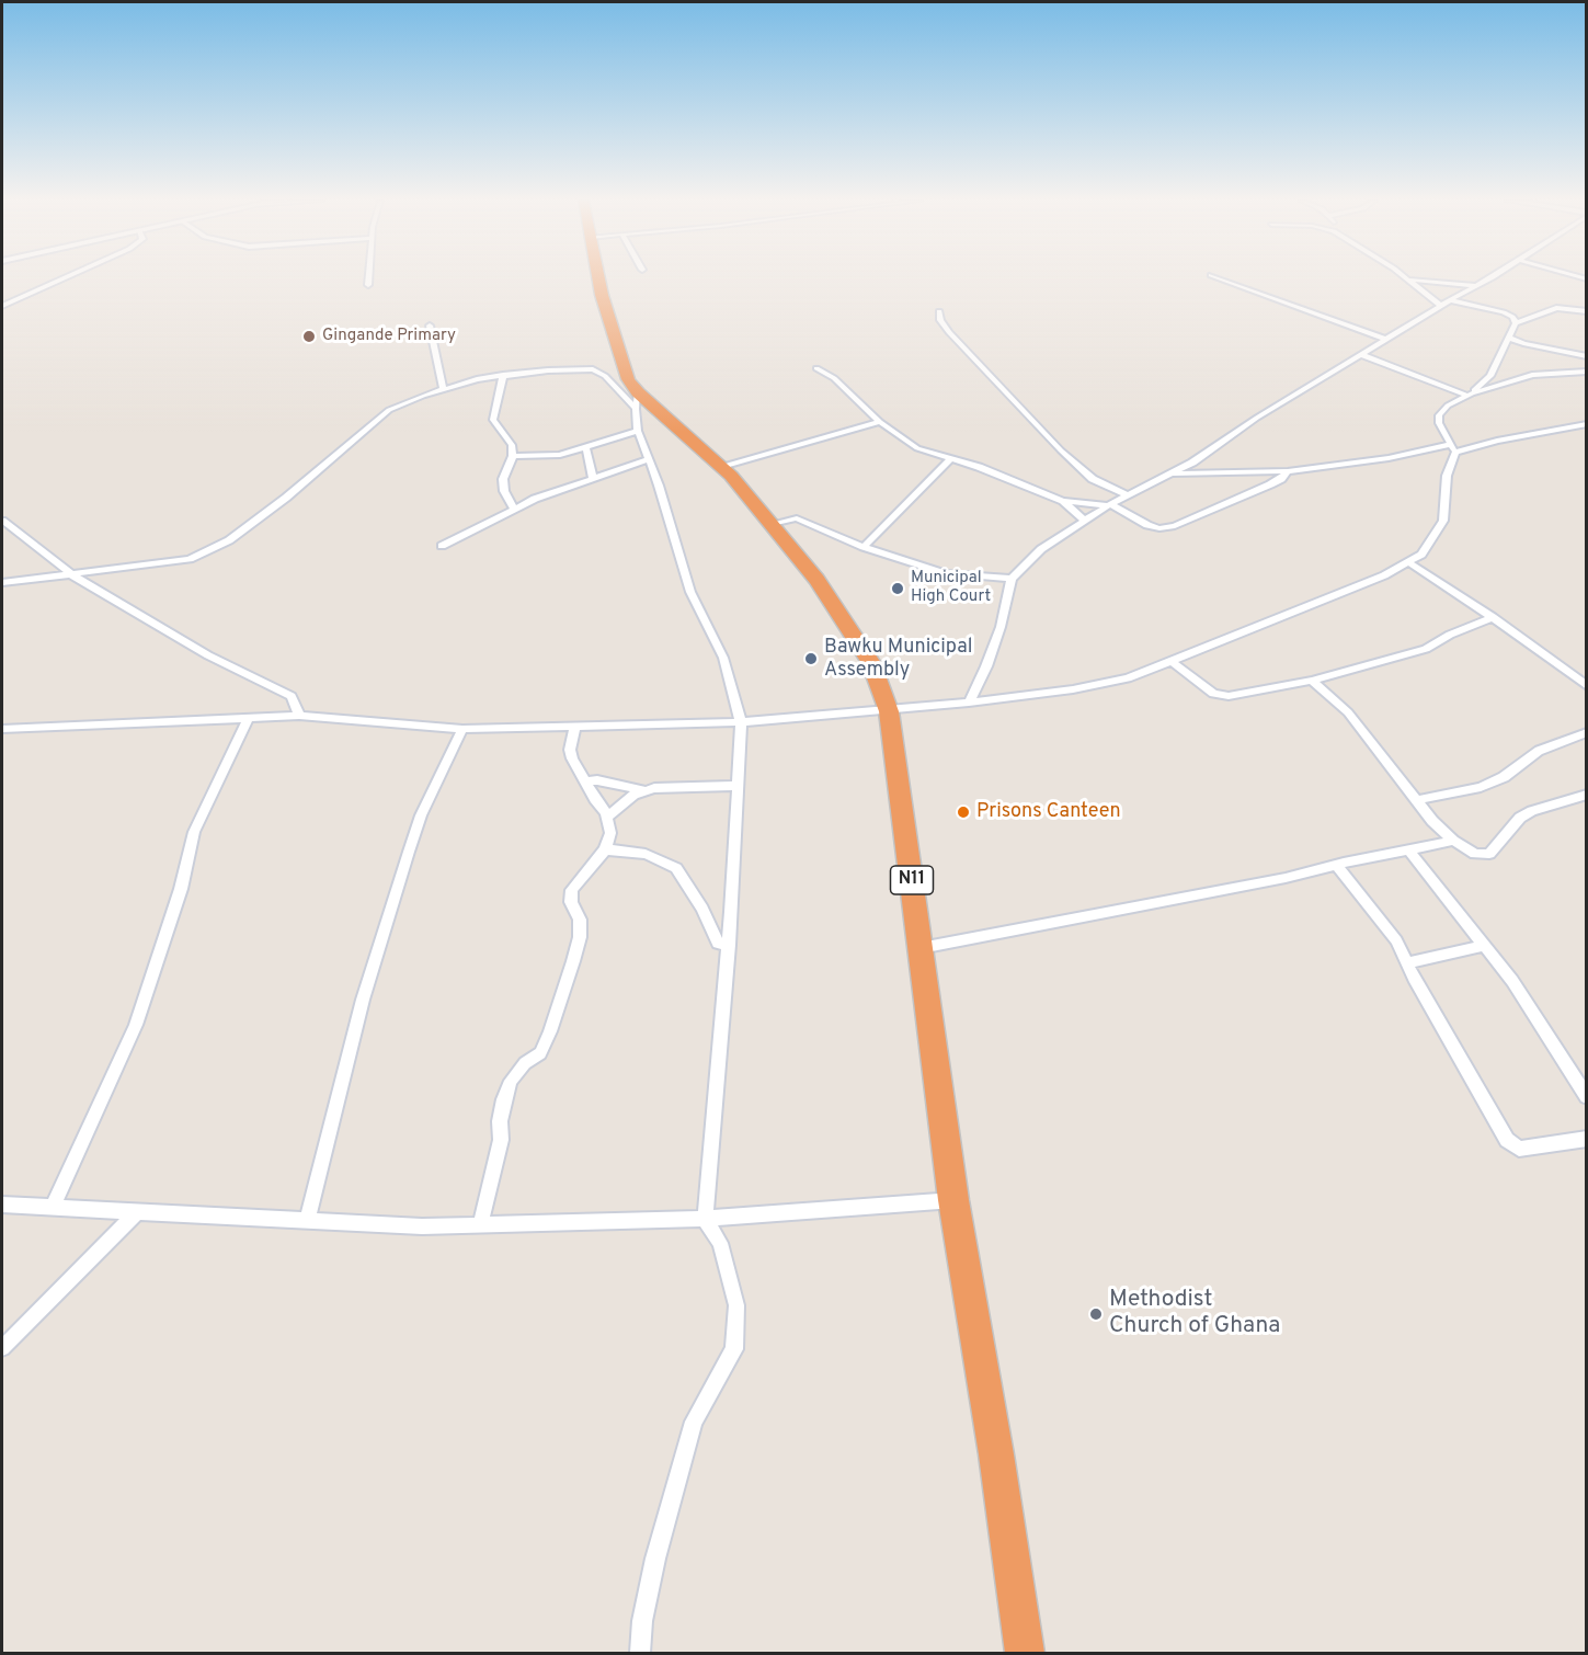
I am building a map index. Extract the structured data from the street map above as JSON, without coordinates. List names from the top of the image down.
{
  "streets": {
    "highway": ["N11"]
  },
  "places": [
    "Gingande Primary",
    "Municipal High Court",
    "Bawku Municipal Assembly",
    "Prisons Canteen",
    "Methodist Church of Ghana"
  ]
}
